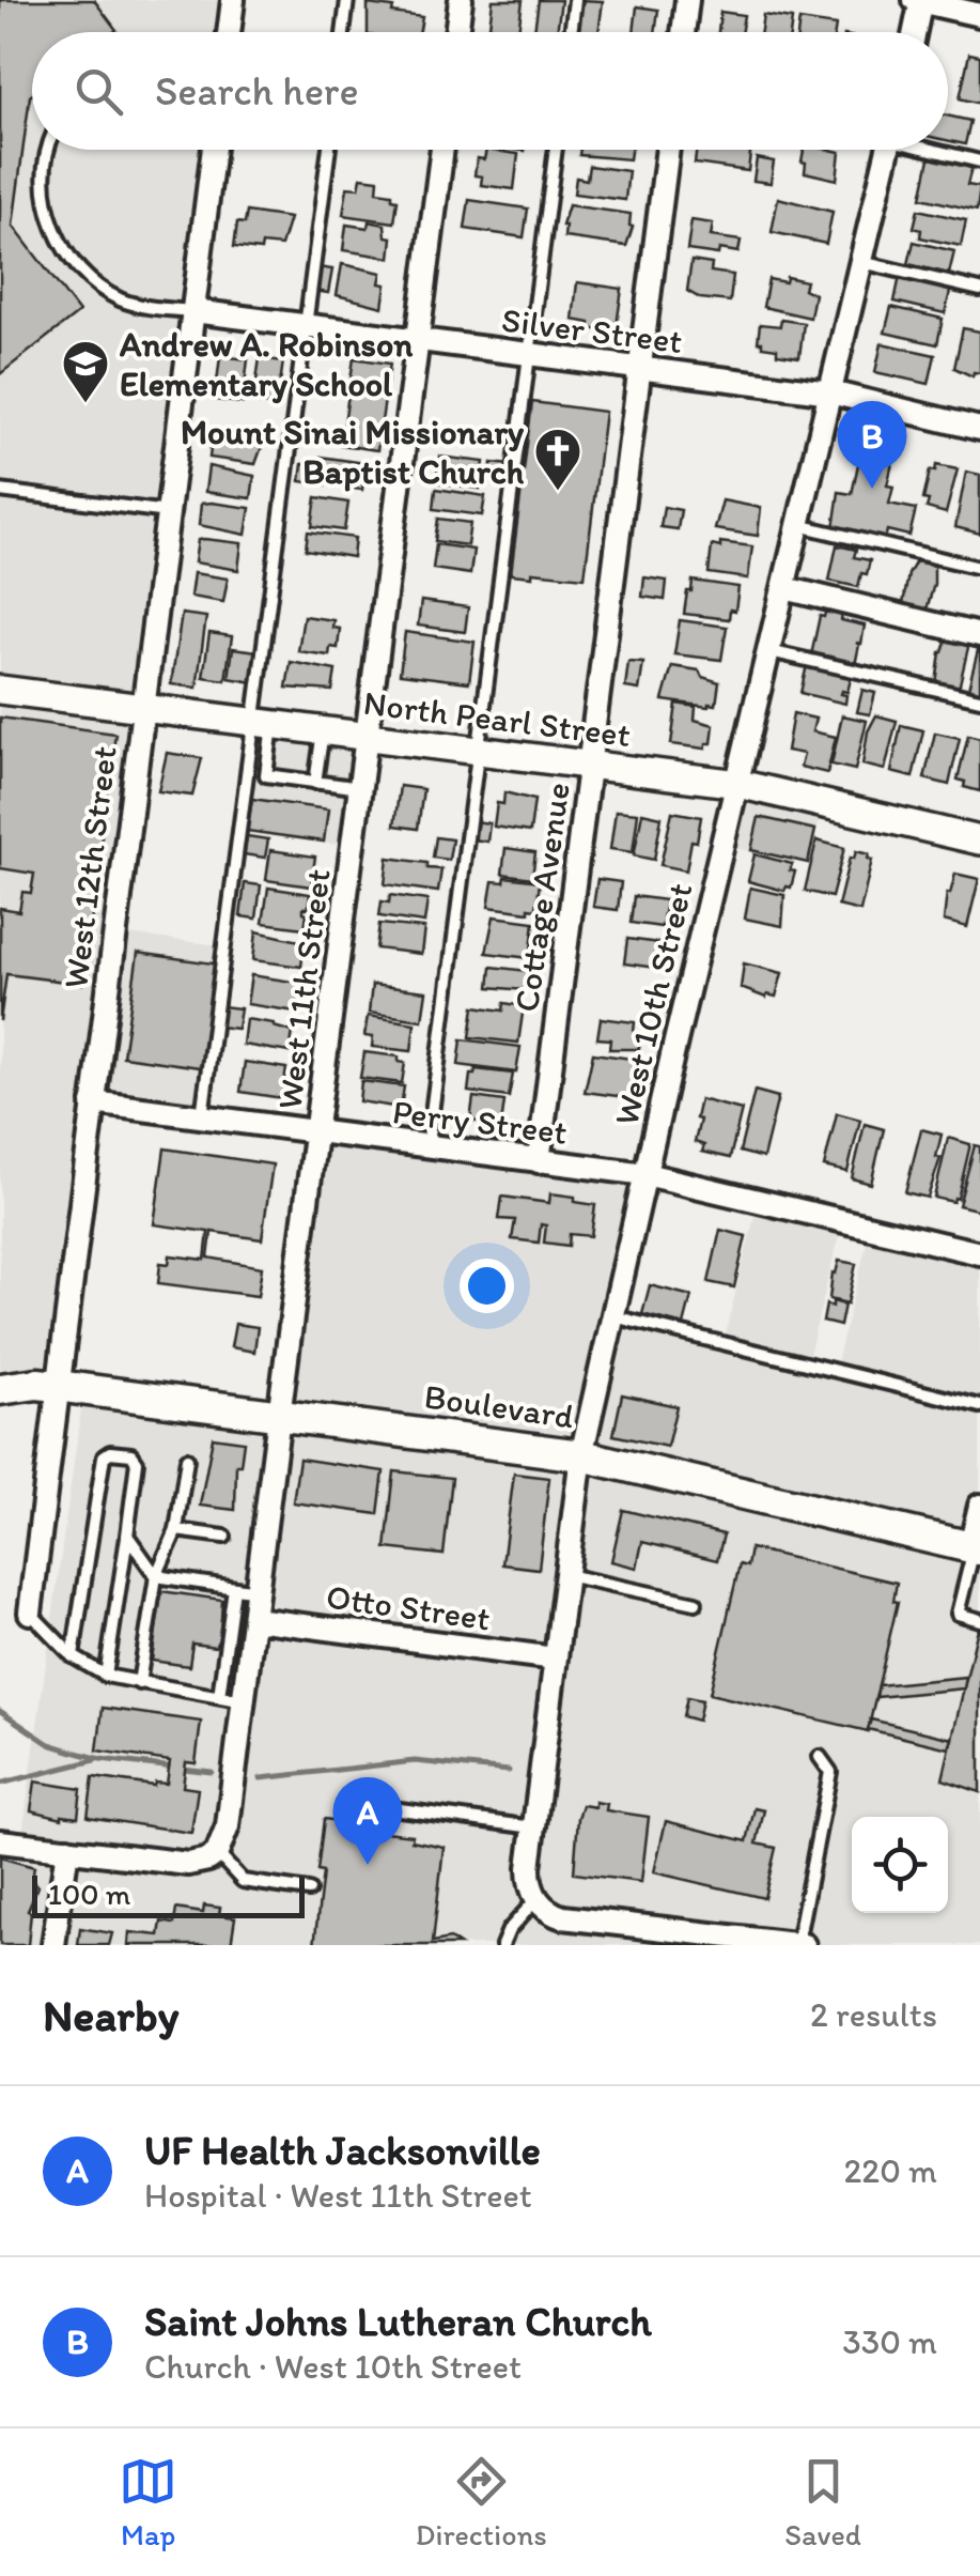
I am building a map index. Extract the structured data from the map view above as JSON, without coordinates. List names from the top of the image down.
{
  "streets": {
    "main road": ["Boulevard"],
    "street": [
      "Silver Street",
      "North Pearl Street",
      "West 12th Street",
      "Cottage Avenue",
      "West 11th Street",
      "West 10th Street",
      "Perry Street",
      "Otto Street"
    ]
  },
  "crossings": [
    ["Silver Street", "West 12th Street"],
    ["Silver Street", "Cottage Avenue"],
    ["Silver Street", "West 11th Street"],
    ["Silver Street", "West 10th Street"],
    ["North Pearl Street", "West 12th Street"],
    ["North Pearl Street", "Cottage Avenue"],
    ["North Pearl Street", "West 11th Street"],
    ["North Pearl Street", "West 10th Street"],
    ["West 12th Street", "Perry Street"],
    ["West 12th Street", "Boulevard"],
    ["Cottage Avenue", "Perry Street"],
    ["West 11th Street", "Perry Street"],
    ["West 11th Street", "Boulevard"],
    ["West 11th Street", "Otto Street"],
    ["West 10th Street", "Perry Street"],
    ["West 10th Street", "Boulevard"],
    ["West 10th Street", "Otto Street"]
  ],
  "places": {
    "school or university": ["Andrew A. Robinson Elementary School"],
    "church": ["Mount Sinai Missionary Baptist Church"]
  },
  "scale_bar": "100 m",
  "page": {
    "search": "Search here",
    "pins": ["B", "A"],
    "scale": "100 m",
    "heading": ["Nearby", "2 results"],
    "list": [
      {
        "mark": "A",
        "name": "UF Health Jacksonville",
        "note": "Hospital · West 11th Street",
        "value": "220 m"
      },
      {
        "mark": "B",
        "name": "Saint Johns Lutheran Church",
        "note": "Church · West 10th Street",
        "value": "330 m"
      }
    ],
    "nav": ["Map", "Directions", "Saved"]
  }
}
